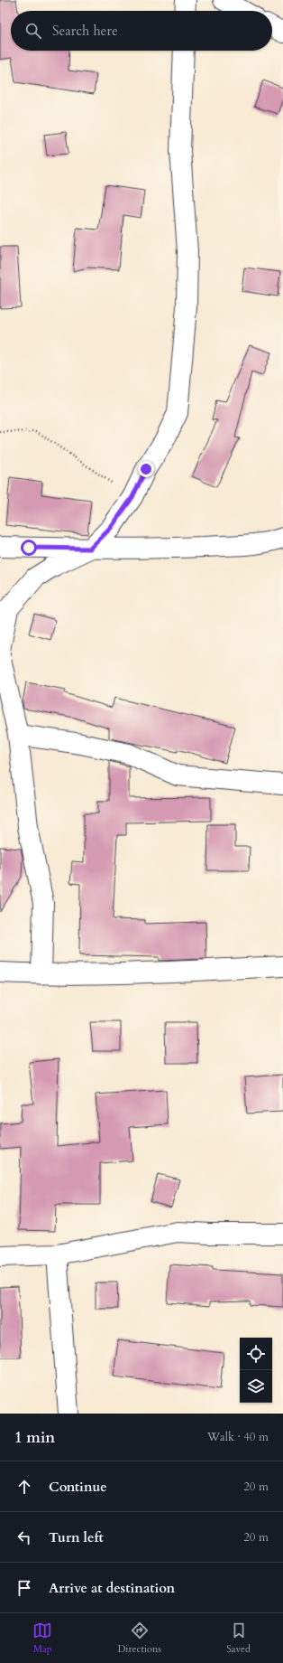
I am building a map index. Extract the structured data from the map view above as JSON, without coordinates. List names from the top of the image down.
{
  "page": {
    "search": "Search here",
    "heading": ["1 min", "Walk · 40 m"],
    "list": [
      ["Continue", "20 m"],
      ["Turn left", "20 m"],
      "Arrive at destination"
    ],
    "nav": ["Map", "Directions", "Saved"]
  }
}
